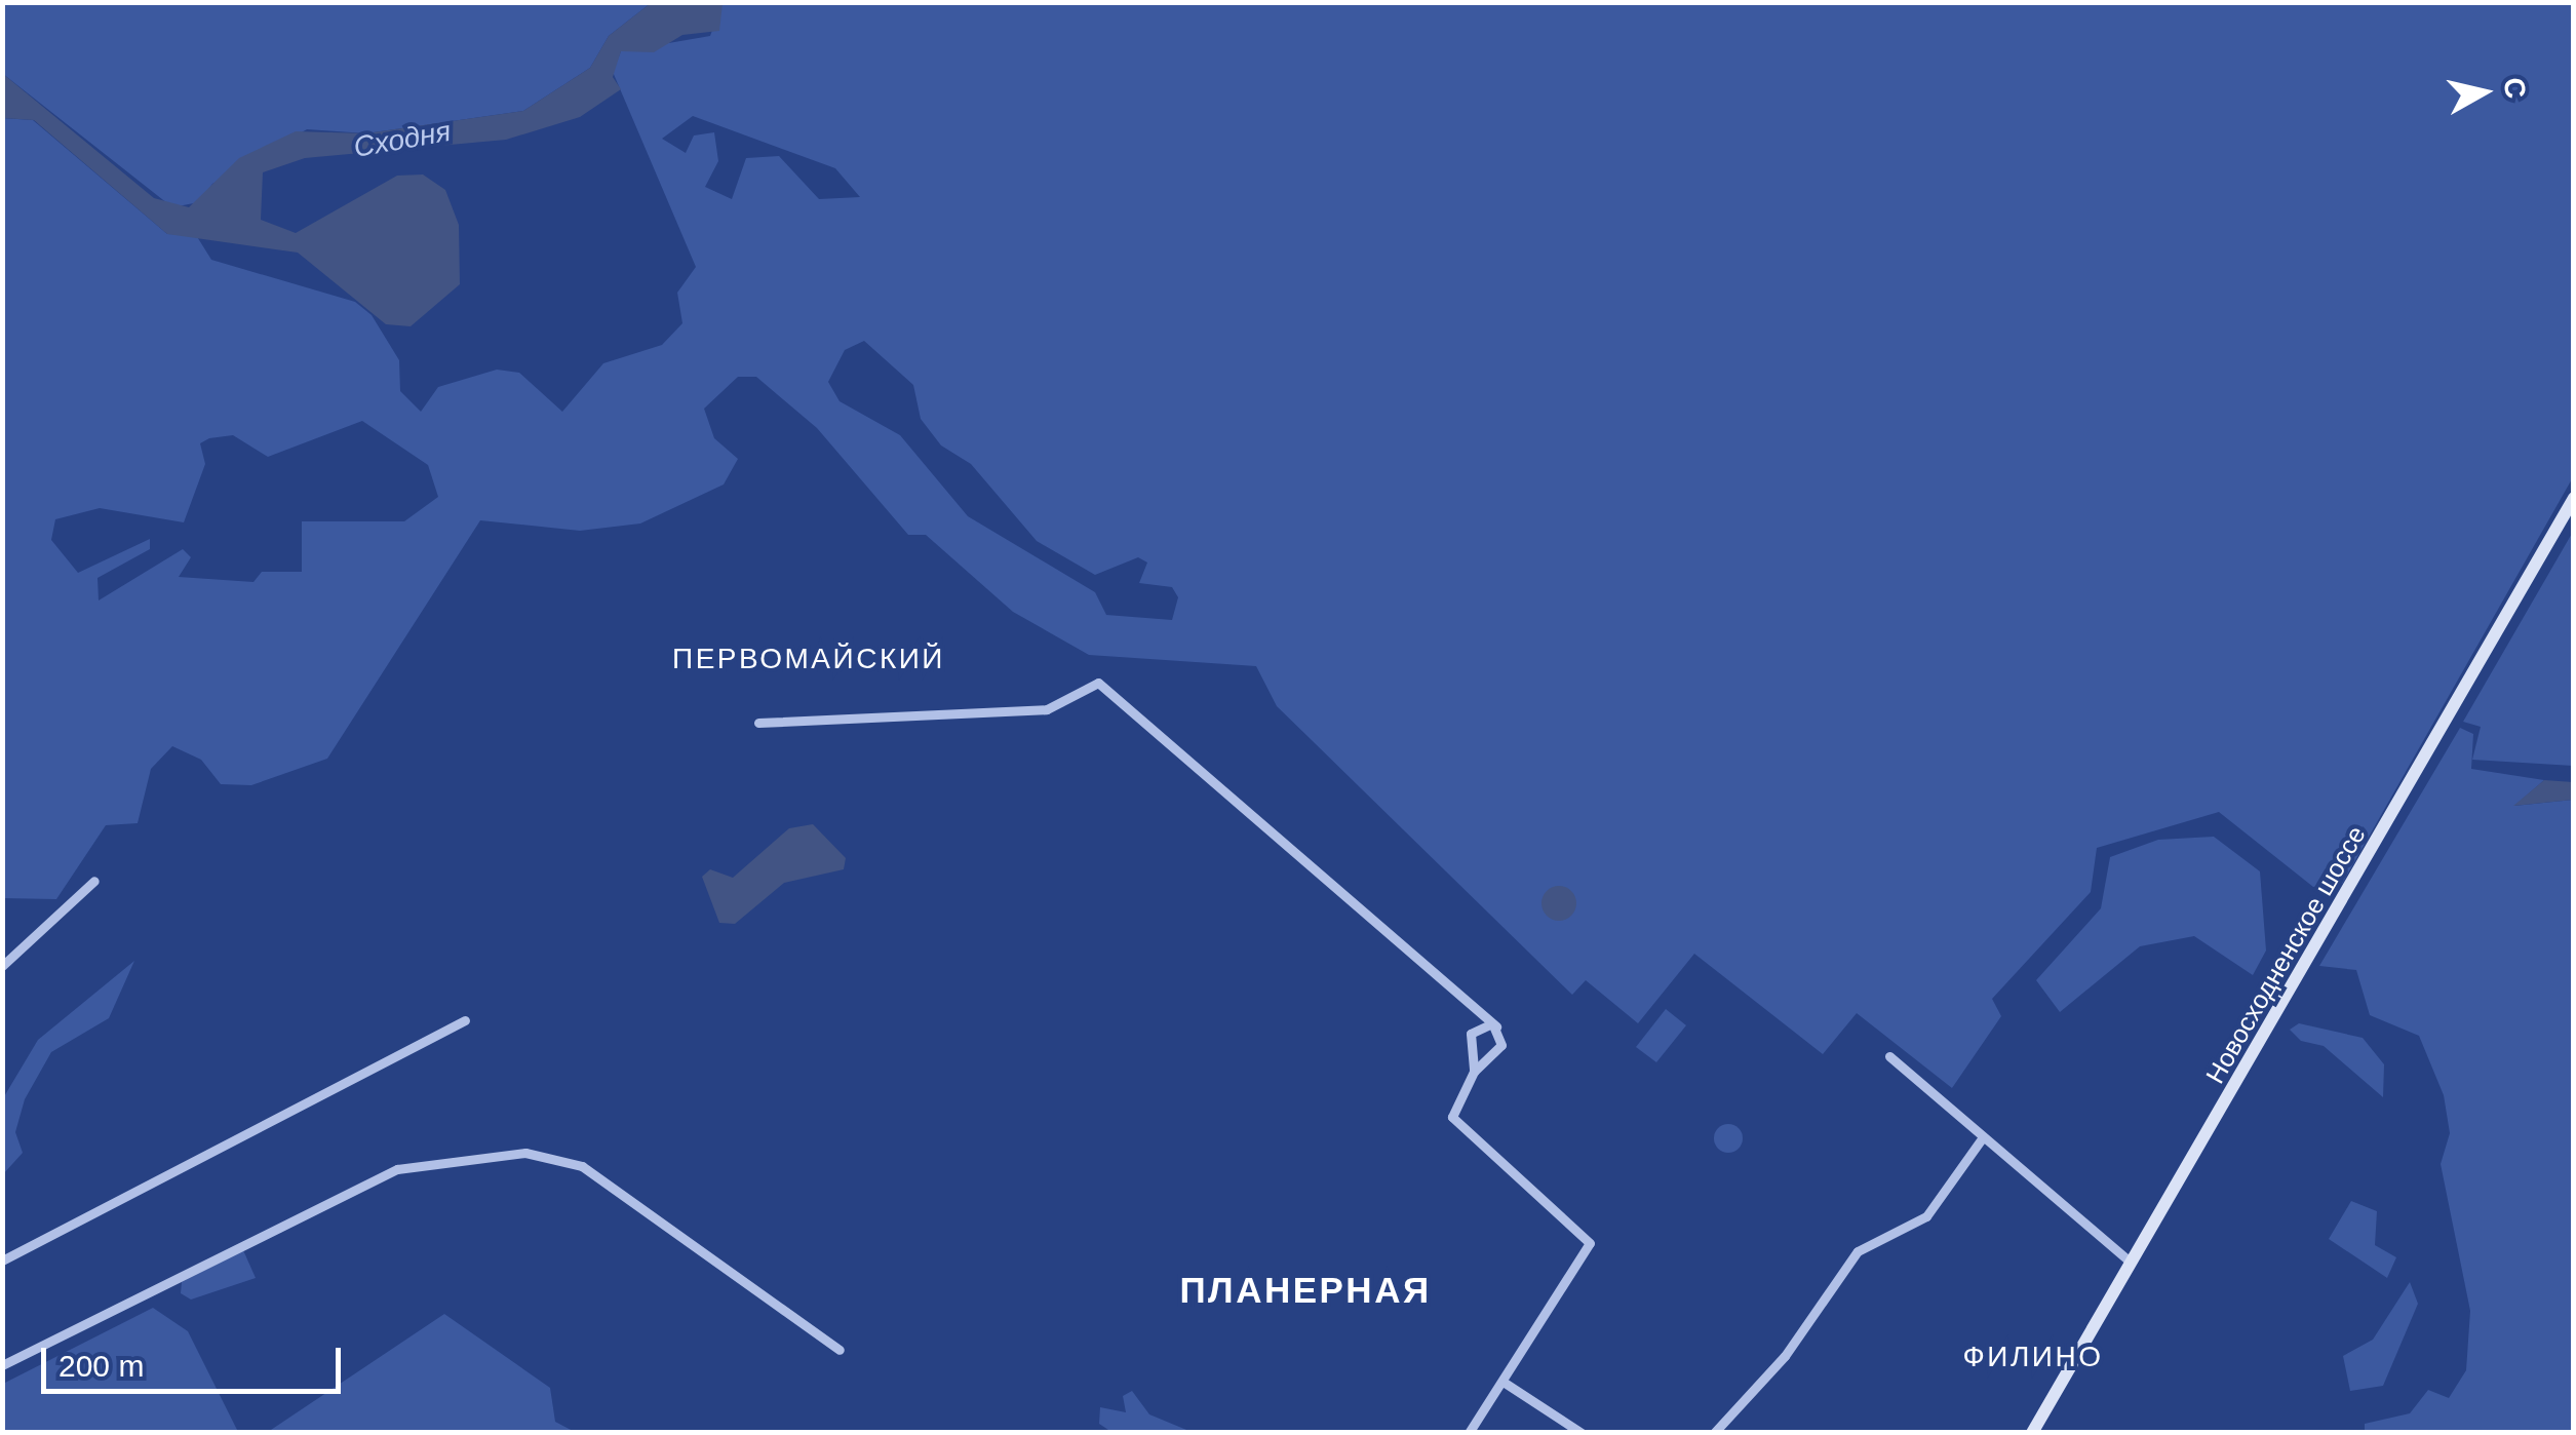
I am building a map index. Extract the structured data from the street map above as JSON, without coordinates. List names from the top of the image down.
{
  "streets": {
    "main road": ["Новосходненское шоссе"]
  },
  "districts": ["ПЕРВОМАЙСКИЙ", "ПЛАНЕРНАЯ", "ФИЛИНО"],
  "water": ["Сходня"],
  "scale_bar": "200 m",
  "north": "right"
}
